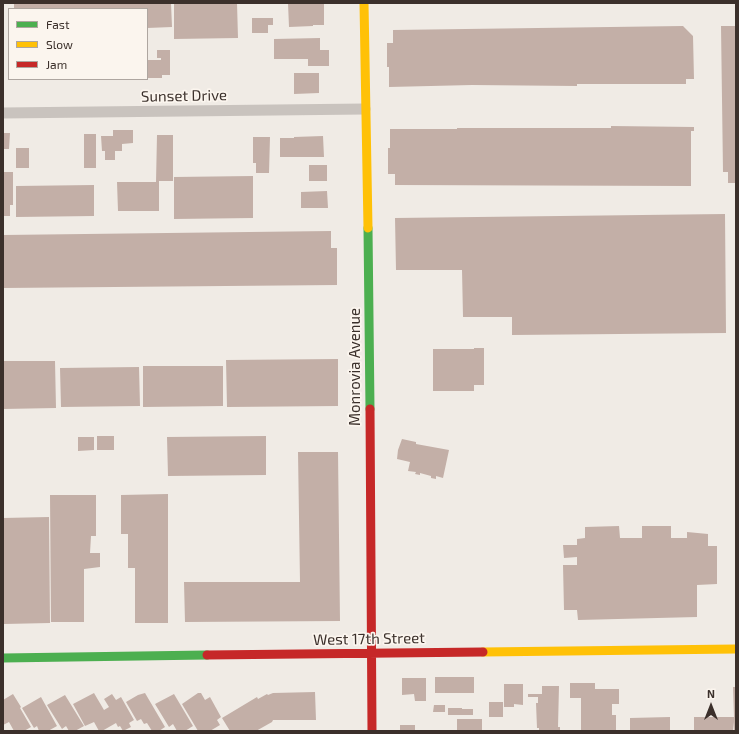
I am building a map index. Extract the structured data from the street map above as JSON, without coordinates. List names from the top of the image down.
{
  "streets": {
    "street": ["Sunset Drive", "Monrovia Avenue", "West 17th Street"]
  },
  "crossings": [
    ["Sunset Drive", "Monrovia Avenue"],
    ["Monrovia Avenue", "West 17th Street"]
  ],
  "legend": ["Fast", "Slow", "Jam"],
  "north": "top"
}
